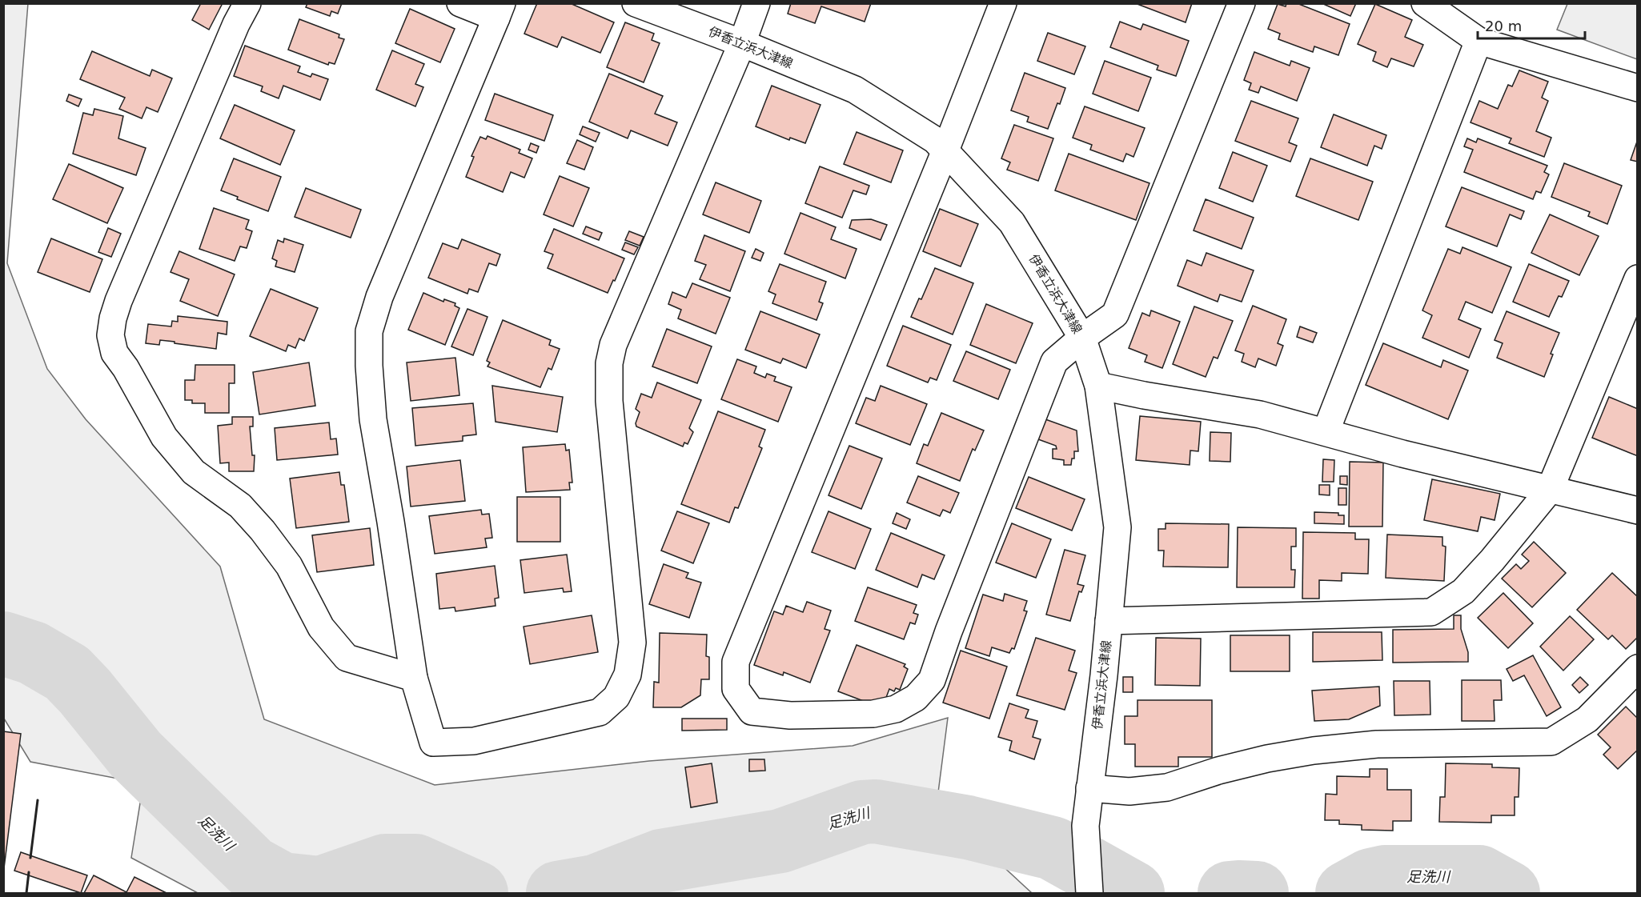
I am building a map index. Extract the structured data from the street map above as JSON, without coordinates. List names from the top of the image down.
{
  "streets": {
    "street": ["伊香立浜大津線"]
  },
  "water": ["足洗川"],
  "scale_bar": "20 m"
}
